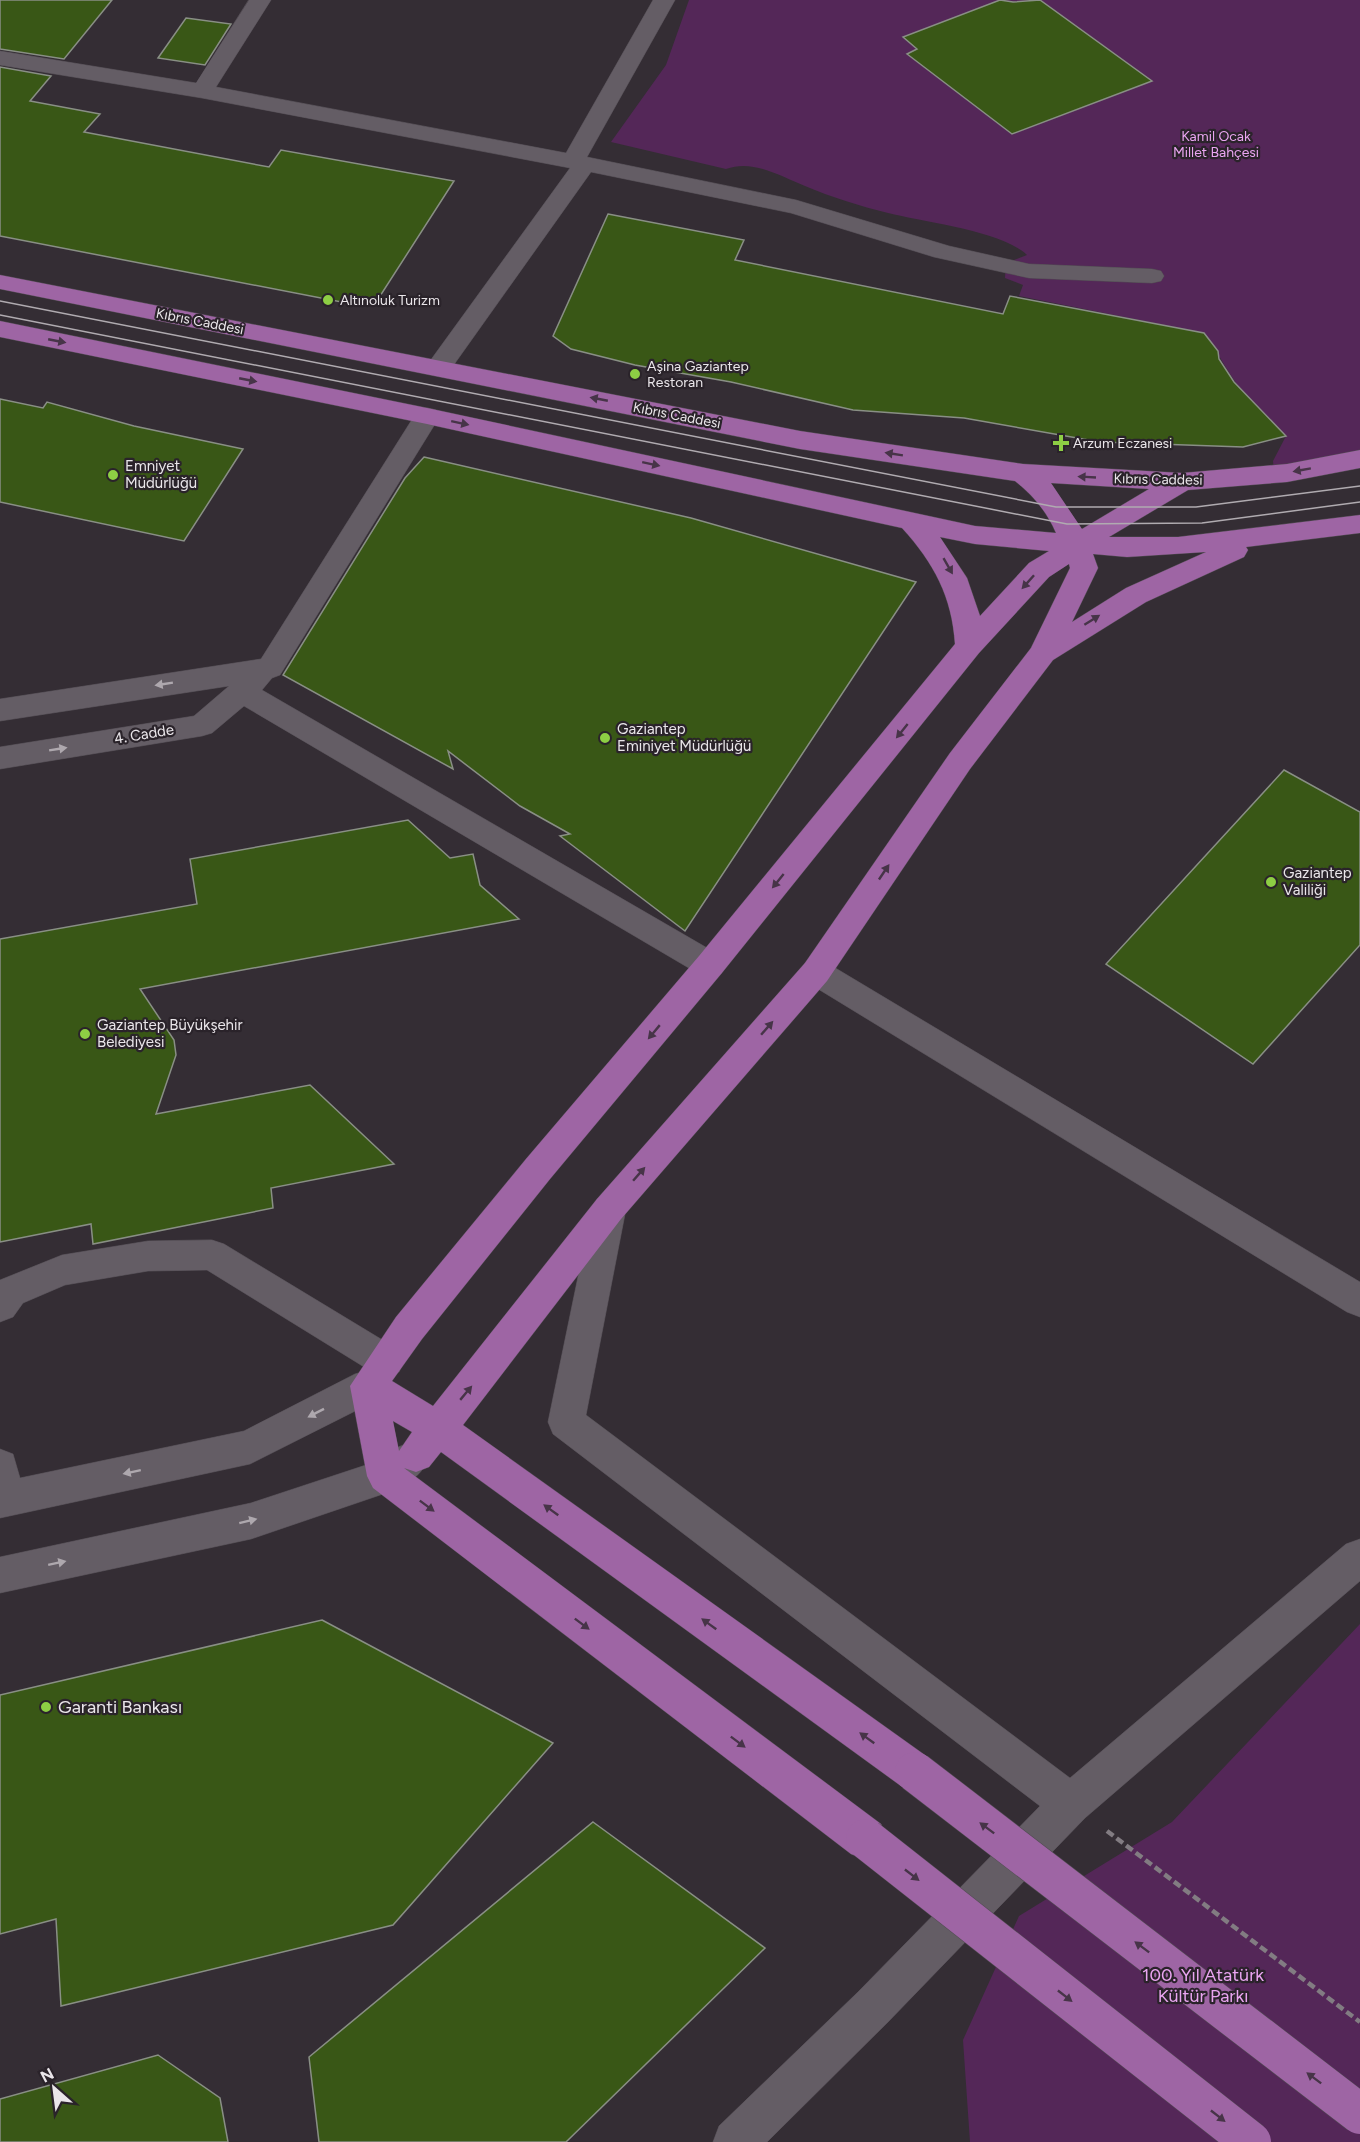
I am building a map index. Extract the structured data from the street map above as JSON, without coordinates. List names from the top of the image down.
{
  "streets": {
    "main road": ["Kıbrıs Caddesi"],
    "street": ["4. Cadde"]
  },
  "parks": ["Kamil Ocak Millet Bahçesi", "100. Yıl Atatürk Kültür Parkı"],
  "places": {
    "other": [
      "Altınoluk Turizm",
      "Aşina Gaziantep Restoran",
      "Emniyet Müdürlüğü",
      "Gaziantep Eminiyet Müdürlüğü",
      "Gaziantep Valiliği",
      "Gaziantep Büyükşehir Belediyesi",
      "Garanti Bankası"
    ],
    "health": ["Arzum Eczanesi"]
  },
  "north": "top left"
}
